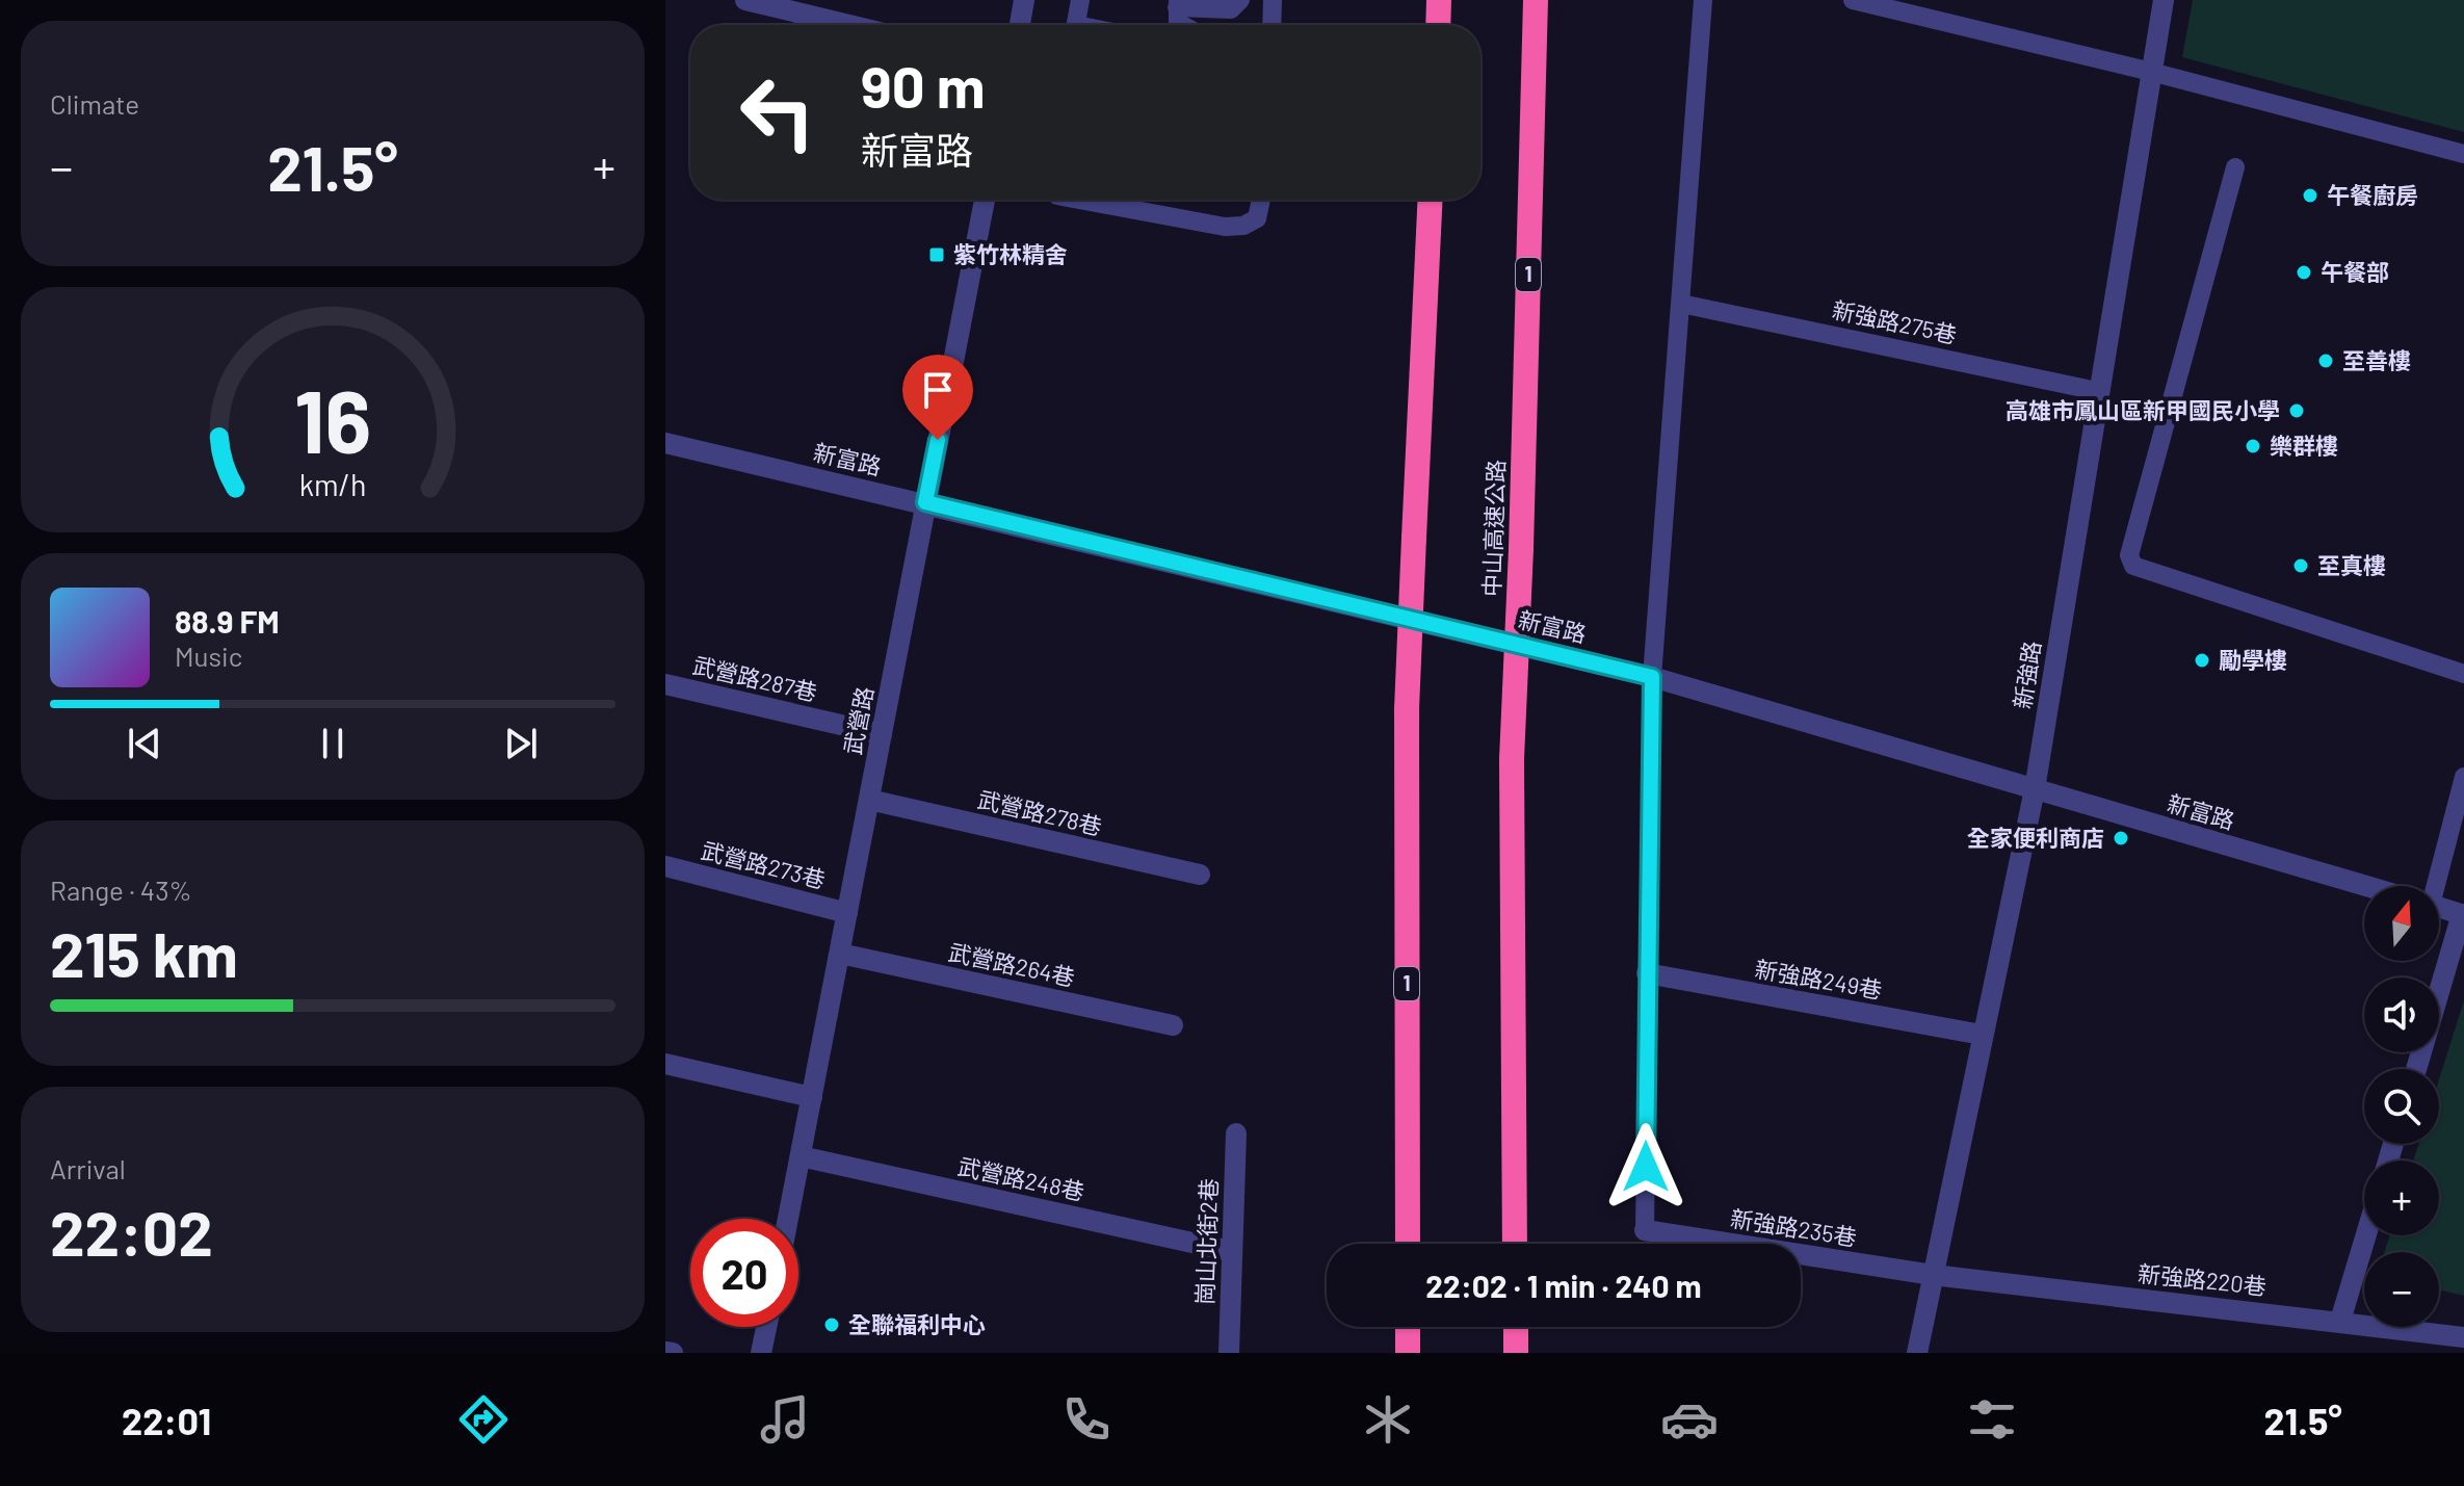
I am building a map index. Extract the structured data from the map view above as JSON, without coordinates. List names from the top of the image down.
{
  "streets": {
    "highway": ["1", "中山高速公路"],
    "street": [
      "新富路",
      "新強路",
      "武營路287巷",
      "武營路",
      "武營路278巷",
      "武營路273巷",
      "武營路264巷",
      "新強路249巷",
      "武營路248巷",
      "新強路235巷",
      "崗山北街2巷",
      "新強路220巷"
    ],
    "lane": ["新強路275巷"]
  },
  "crossings": [
    ["新強路275巷", "新強路"],
    ["新富路", "新強路"],
    ["新富路", "武營路"],
    ["新強路", "新強路249巷"],
    ["新強路", "新強路235巷"],
    ["新強路", "新強路220巷"],
    ["武營路287巷", "武營路"],
    ["武營路", "武營路278巷"],
    ["武營路", "武營路273巷"],
    ["武營路", "武營路264巷"],
    ["武營路", "武營路248巷"],
    ["武營路248巷", "崗山北街2巷"],
    ["新強路235巷", "新強路220巷"]
  ],
  "places": {
    "other": [
      "午餐廚房",
      "午餐部",
      "至善樓",
      "高雄市鳳山區新甲國民小學",
      "樂群樓",
      "至真樓",
      "勵學樓",
      "全家便利商店",
      "全聯福利中心"
    ],
    "transit": ["紫竹林精舍"]
  },
  "north": "top",
  "page": {
    "tile": [
      "Climate",
      ["Range · 43%", "215 km"],
      ["Arrival", "22:02"]
    ],
    "turn": ["90 m", "新富路"],
    "heat": ["−", "21.5°", "+"],
    "song": ["88.9 FM", "Music"],
    "map_buttons": ["+", "−"],
    "limit": "20",
    "trip": "22:02 · 1 min · 240 m",
    "tabs": ["22:01", "21.5°"],
    "gauge": ["16", "km/h"]
  }
}
